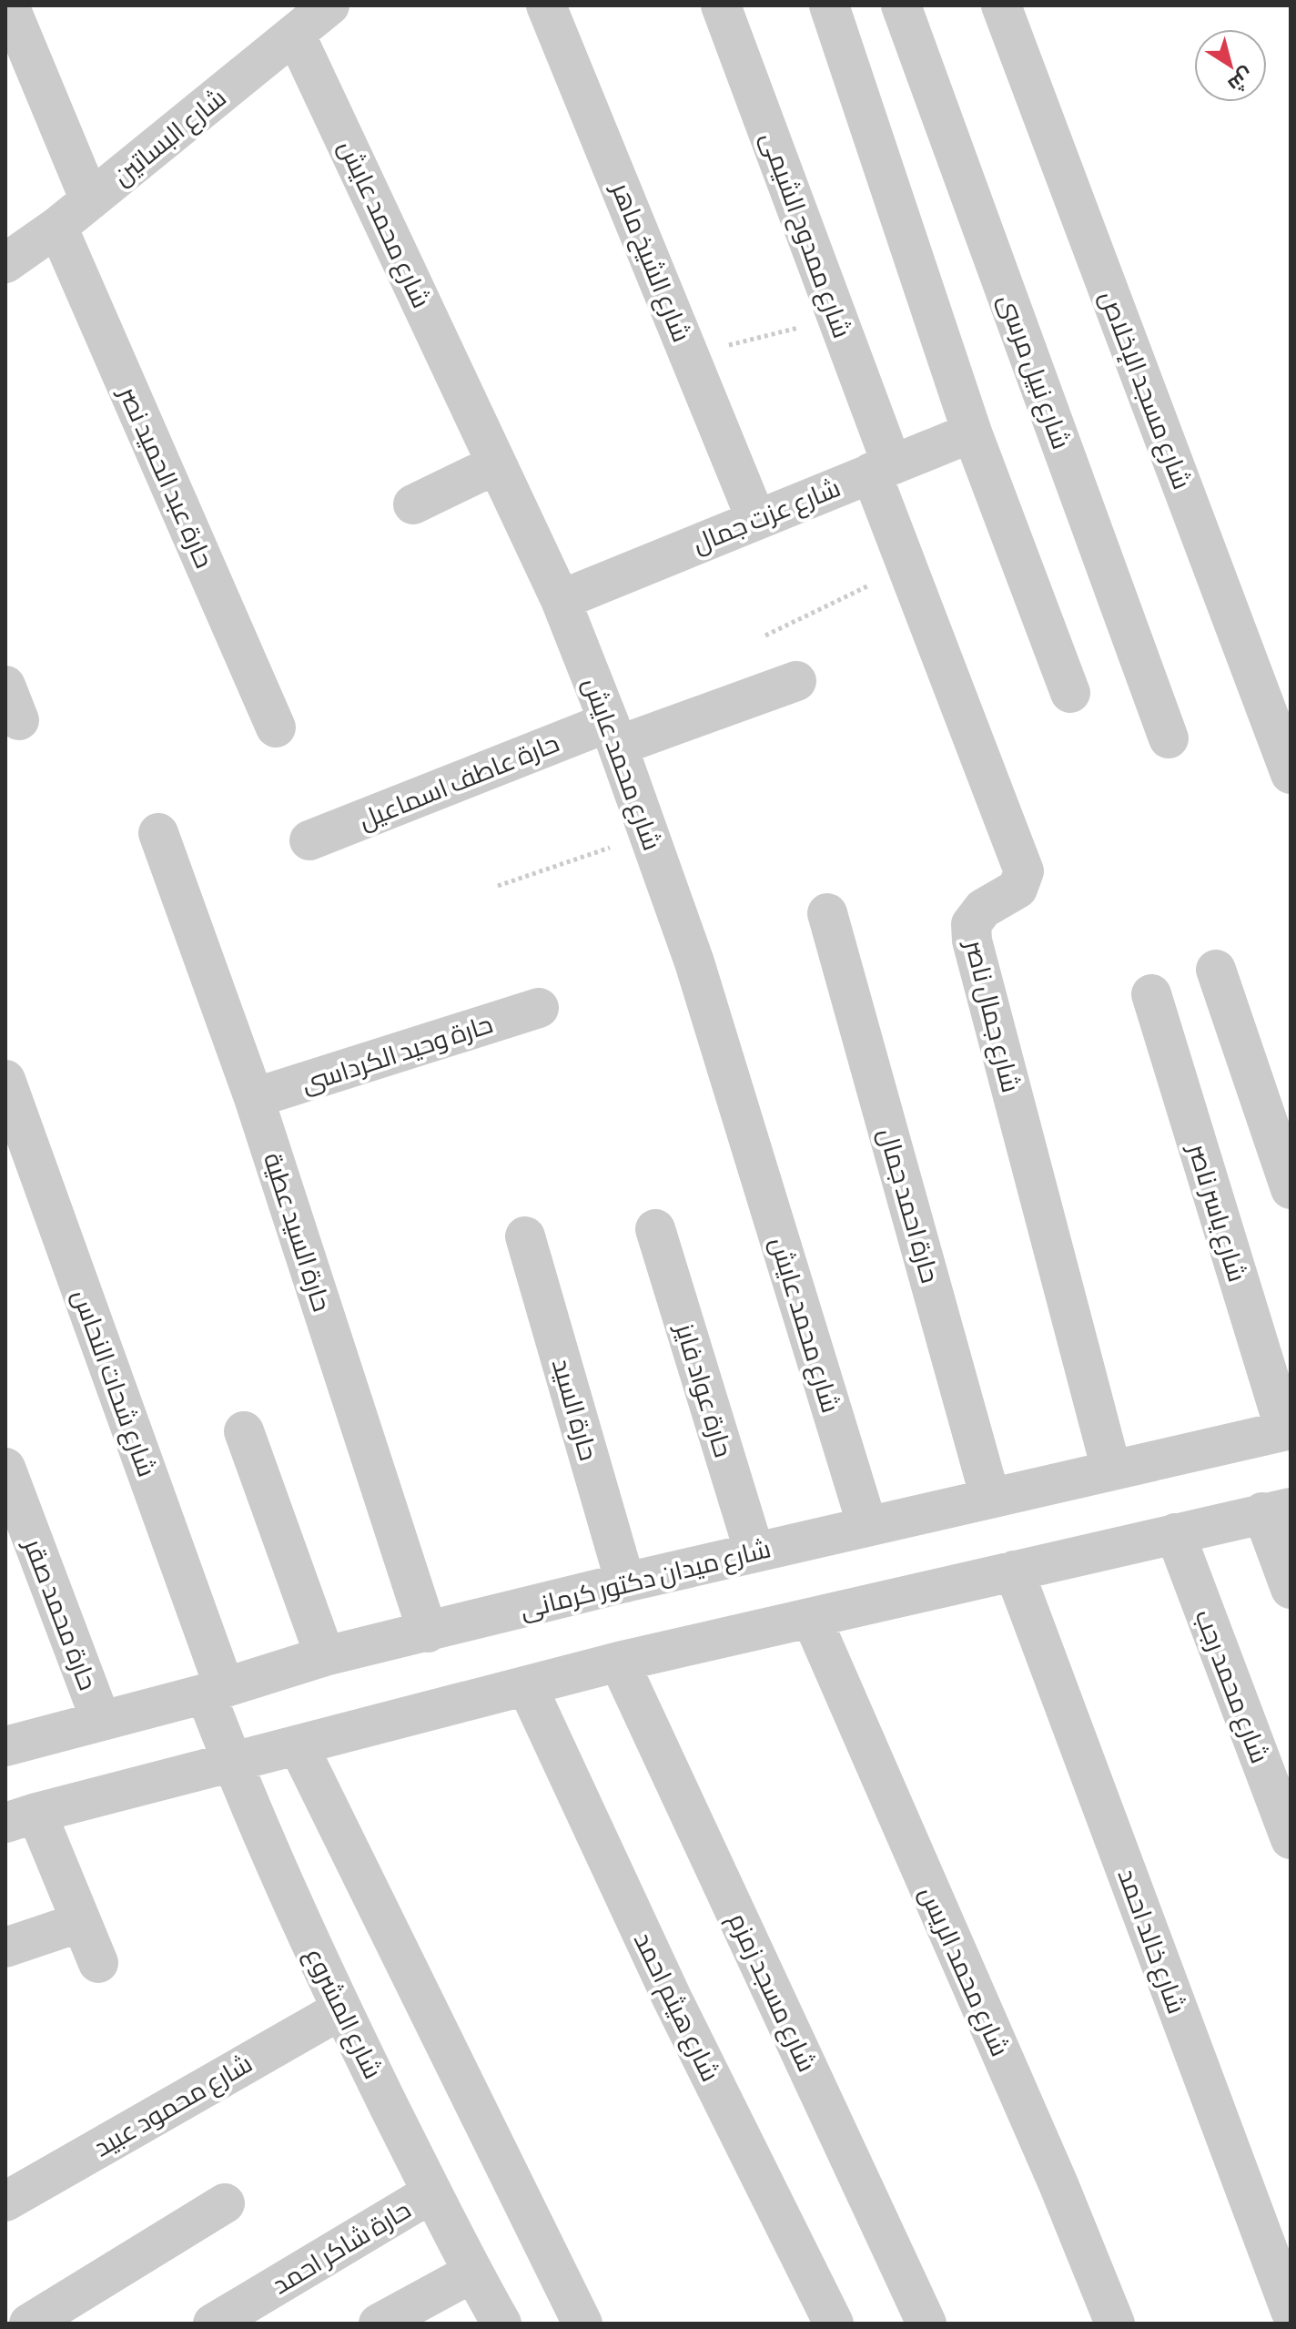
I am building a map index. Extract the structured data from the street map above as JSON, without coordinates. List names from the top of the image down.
{
  "streets": {
    "street": [
      "شارع البساتين",
      "شارع محمد عايش",
      "شارع ممدوح الشيمى",
      "شارع الشيخ ماهر",
      "شارع نبيل مرسى",
      "شارع مسجد الإخلاص",
      "حارة عبد الحميد نصر",
      "شارع عزت جمال",
      "حارة عاطف اسماعيل",
      "شارع جمال ناصر",
      "حارة وحيد الكرداسى",
      "حارة احمد جمال",
      "شارع ياسر ناصر",
      "حارة السيد عطية",
      "شارع شحات النحاس",
      "حارة عواد فايز",
      "حارة السيد",
      "شارع ميدان دكتور كرمانى",
      "حارة محمد صقر",
      "شارع محمد رجب",
      "شارع خالد احمد",
      "شارع محمد الريس",
      "شارع مسجد زمزم",
      "شارع هيثم احمد",
      "شارع المشروع",
      "شارع محمود عبيد",
      "حارة شاكر احمد"
    ]
  },
  "crossings": [
    ["شارع البساتين", "شارع محمد عايش"],
    ["شارع البساتين", "حارة عبد الحميد نصر"],
    ["شارع محمد عايش", "شارع عزت جمال"],
    ["شارع محمد عايش", "حارة عاطف اسماعيل"],
    ["شارع محمد عايش", "شارع ميدان دكتور كرمانى"],
    ["شارع ممدوح الشيمى", "شارع عزت جمال"],
    ["شارع ممدوح الشيمى", "شارع جمال ناصر"],
    ["شارع الشيخ ماهر", "شارع عزت جمال"],
    ["شارع عزت جمال", "شارع جمال ناصر"],
    ["شارع جمال ناصر", "شارع ميدان دكتور كرمانى"],
    ["حارة وحيد الكرداسى", "حارة السيد عطية"],
    ["حارة احمد جمال", "شارع ميدان دكتور كرمانى"],
    ["شارع ياسر ناصر", "شارع ميدان دكتور كرمانى"],
    ["حارة السيد عطية", "شارع ميدان دكتور كرمانى"],
    ["شارع شحات النحاس", "شارع ميدان دكتور كرمانى"],
    ["شارع شحات النحاس", "شارع المشروع"],
    ["حارة عواد فايز", "شارع ميدان دكتور كرمانى"],
    ["حارة السيد", "شارع ميدان دكتور كرمانى"],
    ["شارع ميدان دكتور كرمانى", "حارة محمد صقر"],
    ["شارع ميدان دكتور كرمانى", "شارع المشروع"],
    ["شارع المشروع", "شارع محمود عبيد"],
    ["شارع المشروع", "حارة شاكر احمد"]
  ],
  "north": "bottom right"
}
